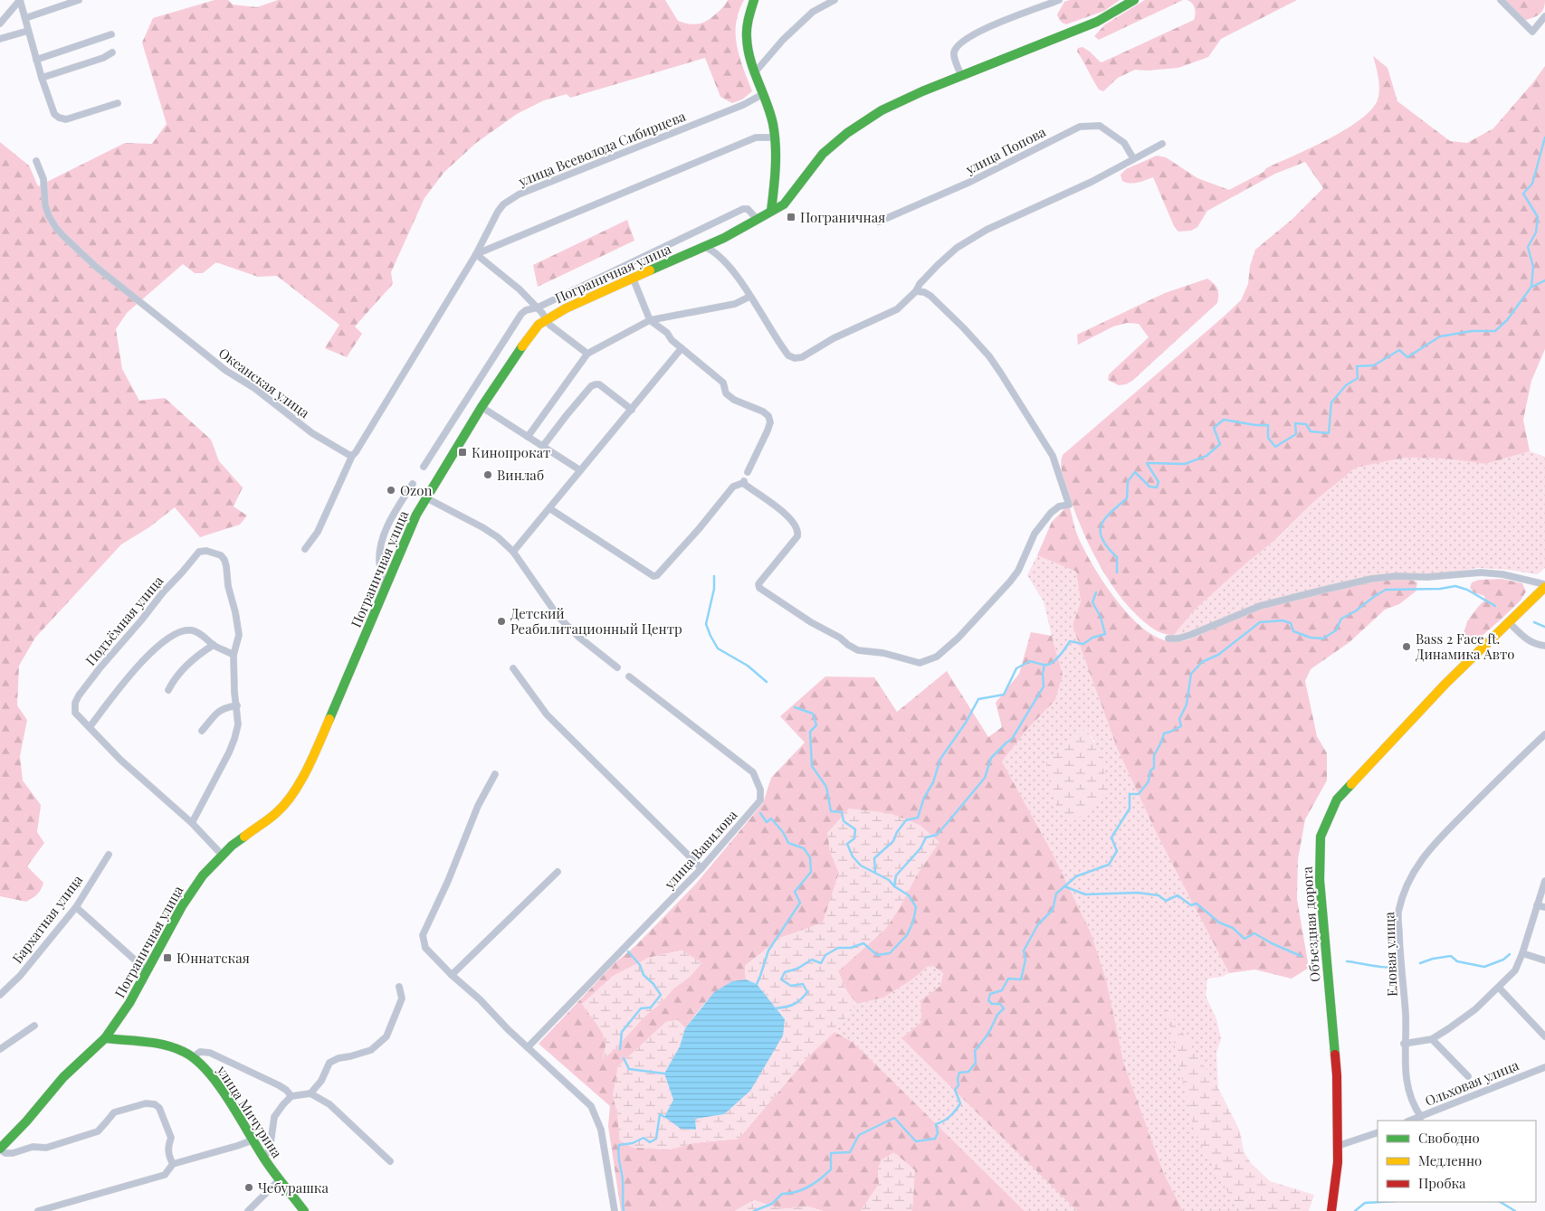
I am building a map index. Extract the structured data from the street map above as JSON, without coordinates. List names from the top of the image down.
{
  "streets": {
    "main road": ["Пограничная улица", "Объездная дорога", "улица Мичурина"],
    "street": [
      "улица Всеволода Сибирцева",
      "улица Попова",
      "Океанская улица",
      "Подъёмная улица",
      "улица Вавилова",
      "Бархатная улица",
      "Еловая улица",
      "Ольховая улица"
    ]
  },
  "crossings": [
    ["улица Всеволода Сибирцева", "Океанская улица"],
    ["Пограничная улица", "Подъёмная улица"],
    ["Пограничная улица", "улица Мичурина"],
    ["Еловая улица", "Ольховая улица"]
  ],
  "places": {
    "transit": ["Пограничная", "Кинопрокат", "Юннатская"],
    "other": [
      "Винлаб",
      "Ozon",
      "Детский Реабилитационный Центр",
      "Bass 2 Face ft. Динамика Авто",
      "Чебурашка"
    ]
  },
  "legend": ["Свободно", "Медленно", "Пробка"]
}
